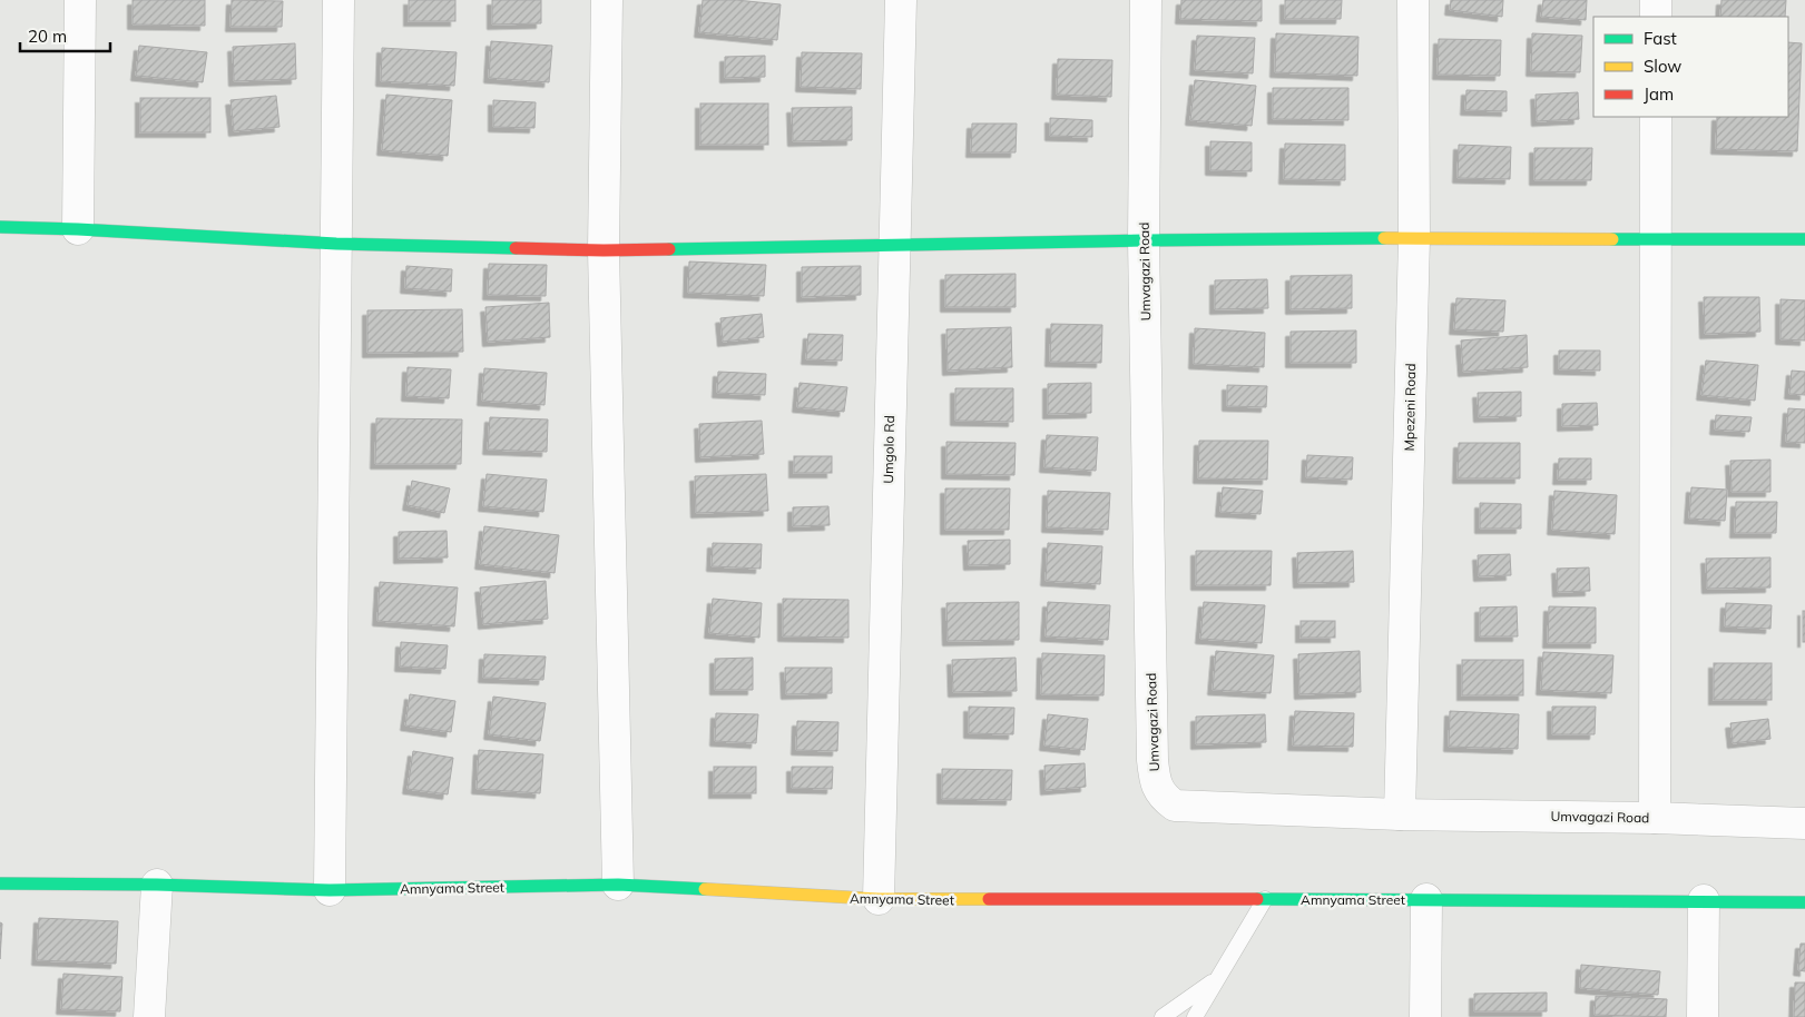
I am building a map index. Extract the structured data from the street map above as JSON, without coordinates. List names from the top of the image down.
{
  "streets": {
    "street": [
      "Umvagazi Road",
      "Mpezeni Road",
      "Umgolo Rd",
      "Amnyama Street"
    ]
  },
  "crossings": [
    ["Umvagazi Road", "Mpezeni Road"],
    ["Umgolo Rd", "Amnyama Street"]
  ],
  "legend": ["Fast", "Slow", "Jam"],
  "scale_bar": "20 m"
}
